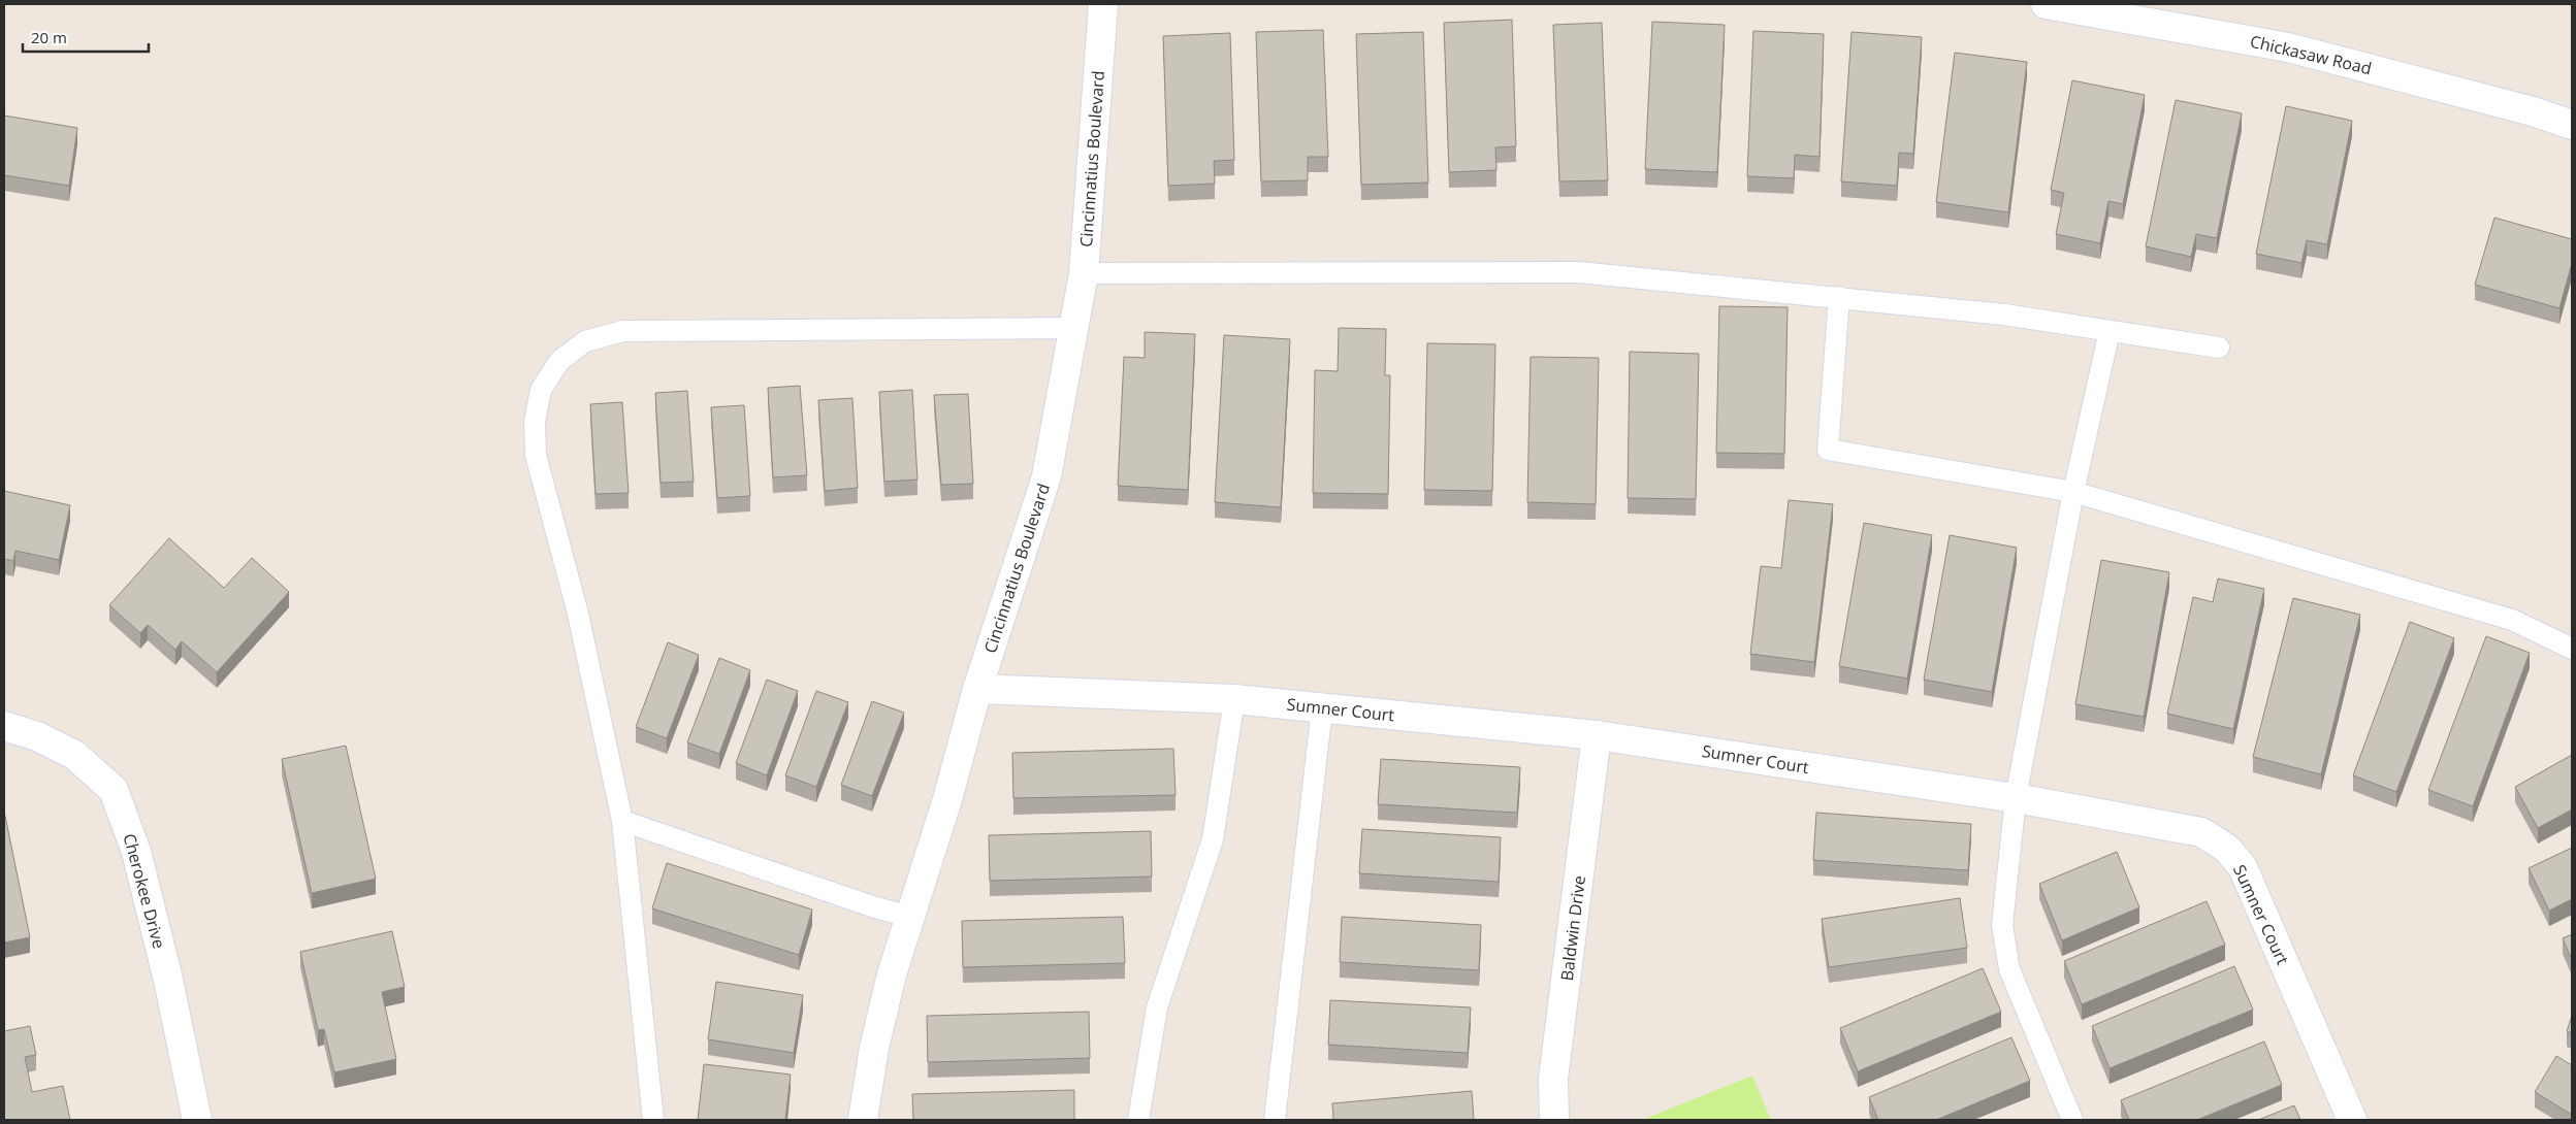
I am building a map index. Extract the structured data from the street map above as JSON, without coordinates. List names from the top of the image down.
{
  "streets": {
    "street": [
      "Chickasaw Road",
      "Cincinnatius Boulevard",
      "Sumner Court",
      "Cherokee Drive",
      "Baldwin Drive"
    ]
  },
  "crossings": [
    ["Cincinnatius Boulevard", "Sumner Court"],
    ["Sumner Court", "Baldwin Drive"]
  ],
  "scale_bar": "20 m"
}
